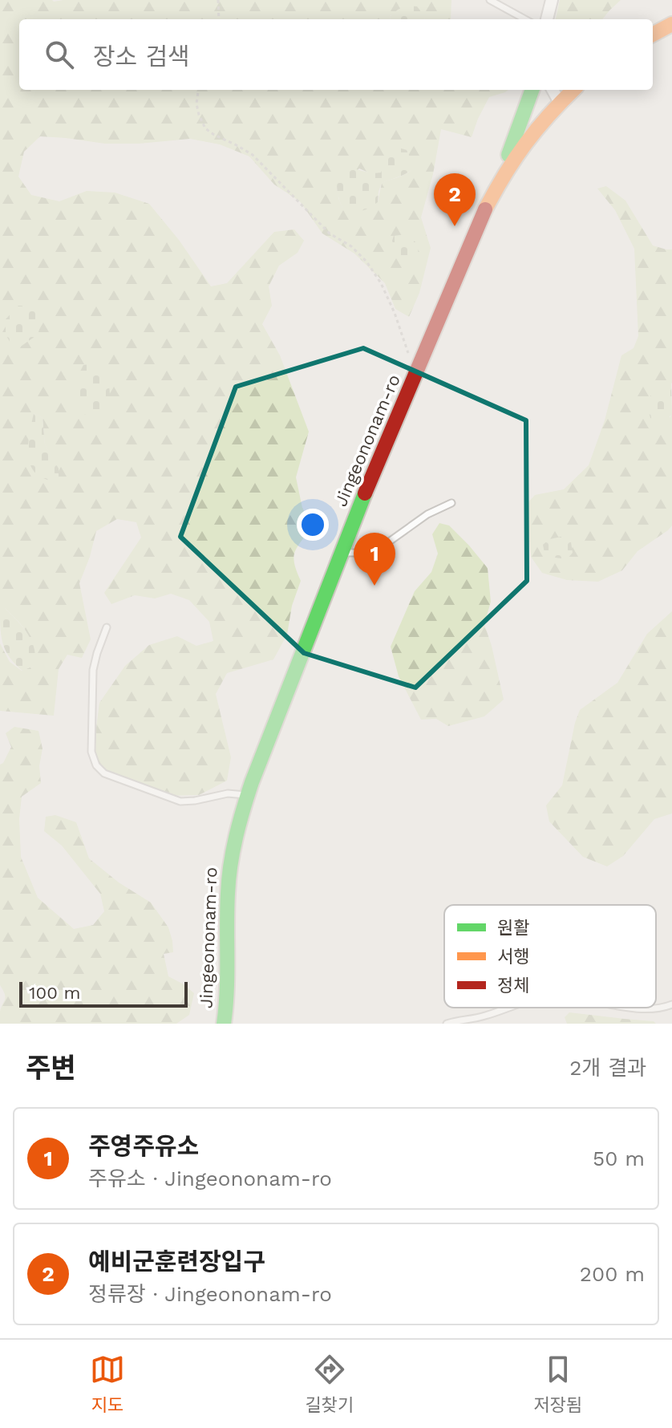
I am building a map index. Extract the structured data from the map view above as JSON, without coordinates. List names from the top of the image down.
{
  "streets": {
    "main road": ["Jingeononam-ro"]
  },
  "legend": ["원활", "서행", "정체"],
  "scale_bar": "100 m",
  "page": {
    "search": "장소 검색",
    "pins": ["2", "1"],
    "scale": "100 m",
    "heading": ["주변", "2개 결과"],
    "list": [
      {
        "mark": "1",
        "name": "주영주유소",
        "note": "주유소 · Jingeononam-ro",
        "value": "50 m"
      },
      {
        "mark": "2",
        "name": "예비군훈련장입구",
        "note": "정류장 · Jingeononam-ro",
        "value": "200 m"
      }
    ],
    "nav": ["지도", "길찾기", "저장됨"]
  }
}
